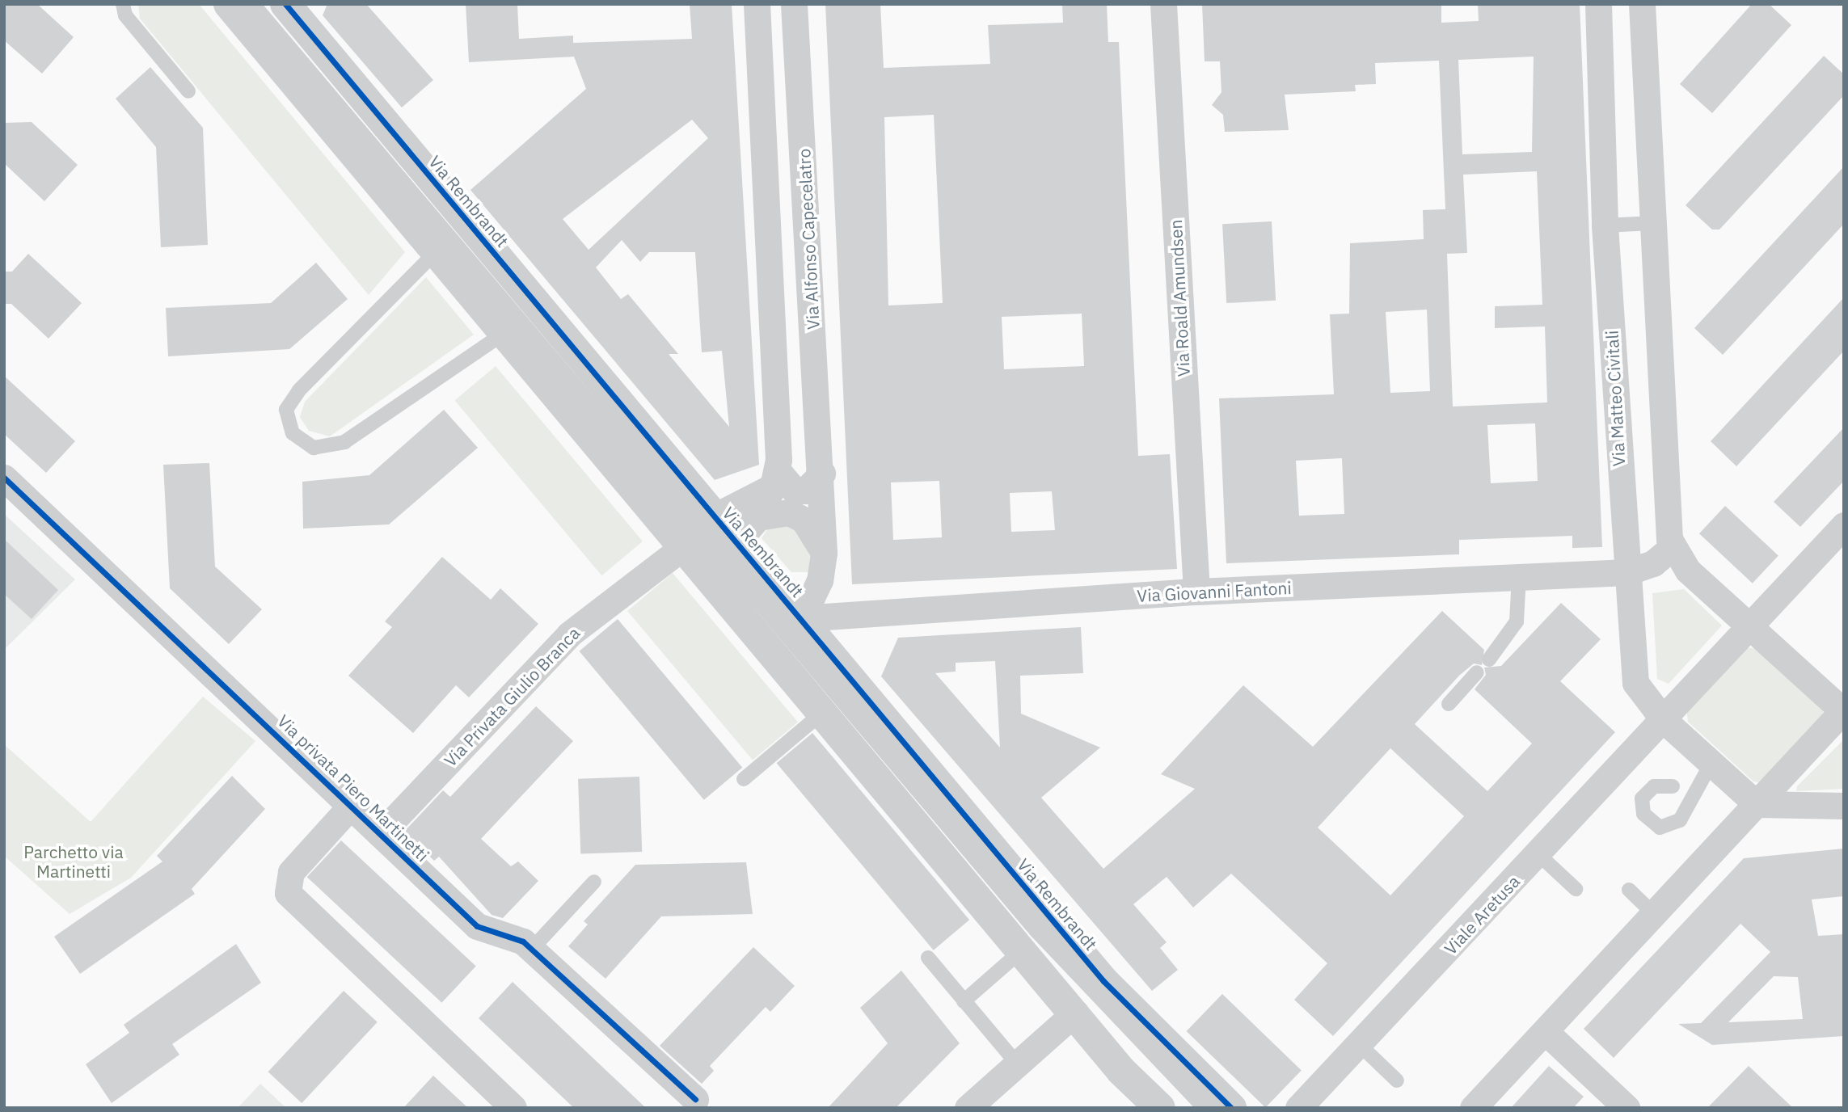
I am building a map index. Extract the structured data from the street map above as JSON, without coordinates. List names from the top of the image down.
{
  "streets": {
    "street": [
      "Via Rembrandt",
      "Via Alfonso Capecelatro",
      "Via Roald Amundsen",
      "Via Matteo Civitali",
      "Via Giovanni Fantoni",
      "Via Privata Giulio Branca",
      "Via privata Piero Martinetti",
      "Viale Aretusa"
    ]
  },
  "crossings": [
    ["Via Rembrandt", "Via Alfonso Capecelatro"],
    ["Via Rembrandt", "Via Giovanni Fantoni"],
    ["Via Rembrandt", "Via Privata Giulio Branca"],
    ["Via Alfonso Capecelatro", "Via Giovanni Fantoni"],
    ["Via Roald Amundsen", "Via Giovanni Fantoni"],
    ["Via Matteo Civitali", "Via Giovanni Fantoni"],
    ["Via Matteo Civitali", "Viale Aretusa"],
    ["Via Privata Giulio Branca", "Via privata Piero Martinetti"]
  ],
  "parks": ["Parchetto via Martinetti"]
}
